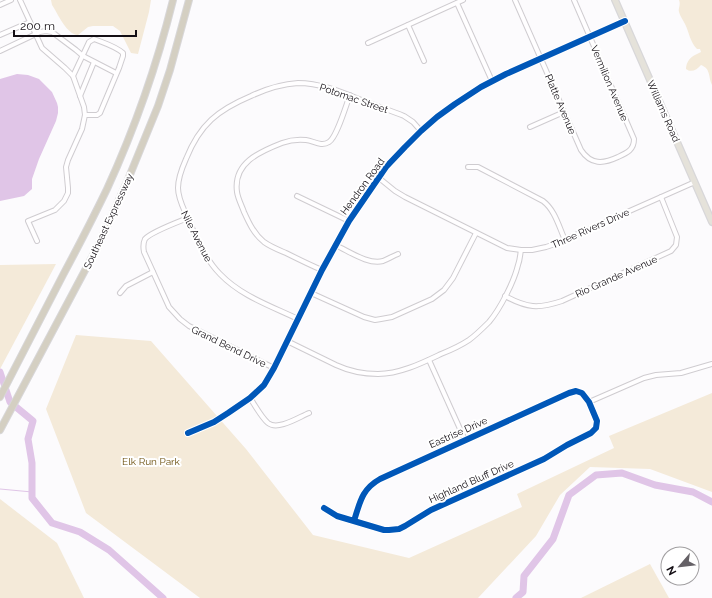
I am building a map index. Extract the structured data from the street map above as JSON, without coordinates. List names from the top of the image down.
{
  "streets": {
    "highway": ["Southeast Expressway"],
    "main road": ["Williams Road"],
    "street": [
      "Vermilion Avenue",
      "Potomac Street",
      "Platte Avenue",
      "Hendron Road",
      "Three Rivers Drive",
      "Nile Avenue",
      "Rio Grande Avenue",
      "Grand Bend Drive",
      "Eastrise Drive",
      "Highland Bluff Drive"
    ]
  },
  "crossings": [
    ["Vermilion Avenue", "Platte Avenue"],
    ["Vermilion Avenue", "Hendron Road"],
    ["Potomac Street", "Hendron Road"],
    ["Potomac Street", "Nile Avenue"],
    ["Platte Avenue", "Hendron Road"],
    ["Williams Road", "Hendron Road"],
    ["Williams Road", "Three Rivers Drive"],
    ["Hendron Road", "Three Rivers Drive"],
    ["Hendron Road", "Nile Avenue"],
    ["Hendron Road", "Grand Bend Drive"],
    ["Three Rivers Drive", "Rio Grande Avenue"],
    ["Nile Avenue", "Grand Bend Drive"],
    ["Eastrise Drive", "Highland Bluff Drive"]
  ],
  "parks": ["Elk Run Park"],
  "scale_bar": "200 m",
  "north": "bottom left"
}
